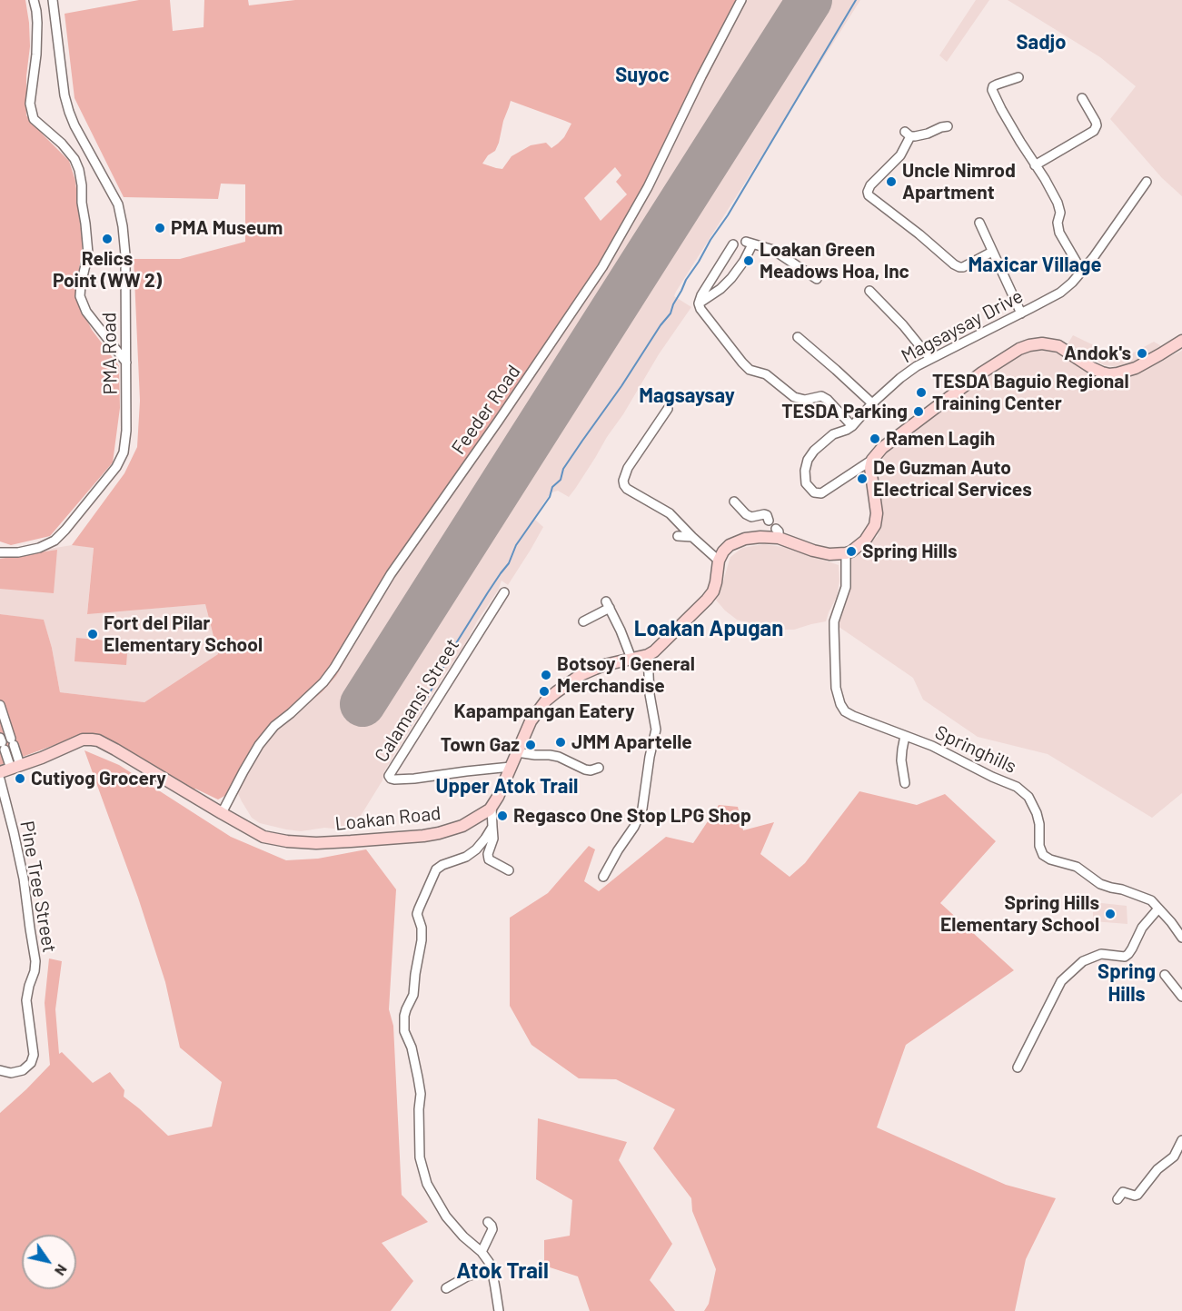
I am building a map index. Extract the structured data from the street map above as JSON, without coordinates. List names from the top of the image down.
{
  "streets": {
    "main road": ["Loakan Road"],
    "street": [
      "Magsaysay Drive",
      "PMA Road",
      "Feeder Road",
      "Calamansi Street",
      "Springhills",
      "Pine Tree Street"
    ]
  },
  "crossings": [
    ["Feeder Road", "Loakan Road"],
    ["Calamansi Street", "Loakan Road"]
  ],
  "districts": [
    "Sadjo",
    "Suyoc",
    "Maxicar Village",
    "Magsaysay",
    "Loakan Apugan",
    "Upper Atok Trail",
    "Spring Hills",
    "Atok Trail"
  ],
  "places": [
    "Uncle Nimrod Apartment",
    "PMA Museum",
    "Relics Point (WW 2)",
    "Loakan Green Meadows Hoa, Inc",
    "Andok's",
    "TESDA Baguio Regional Training Center",
    "TESDA Parking",
    "Ramen Lagih",
    "De Guzman Auto Electrical Services",
    "Spring Hills",
    "Fort del Pilar Elementary School",
    "Botsoy 1 General Merchandise",
    "Kapampangan Eatery",
    "JMM Apartelle",
    "Town Gaz",
    "Cutiyog Grocery",
    "Regasco One Stop LPG Shop",
    "Spring Hills Elementary School"
  ],
  "north": "bottom right"
}
